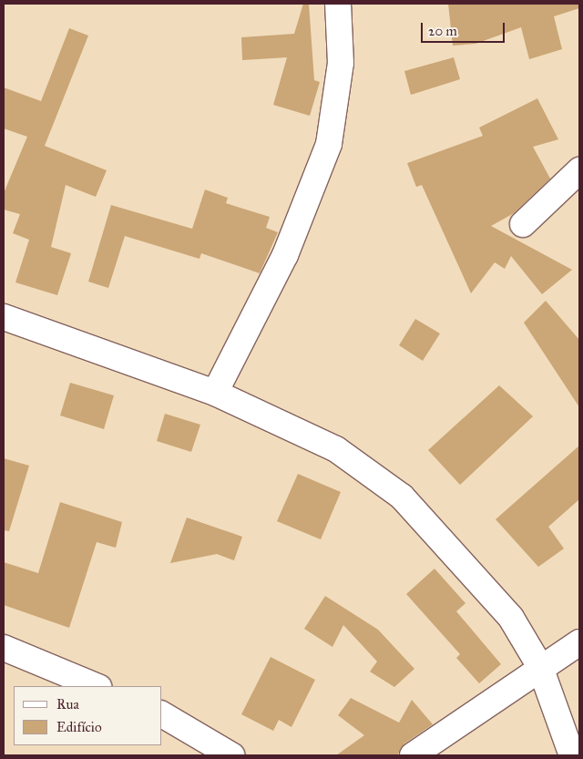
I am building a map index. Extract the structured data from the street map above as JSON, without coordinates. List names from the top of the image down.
{
  "legend": ["Rua", "Edifício"],
  "scale_bar": "20 m"
}
